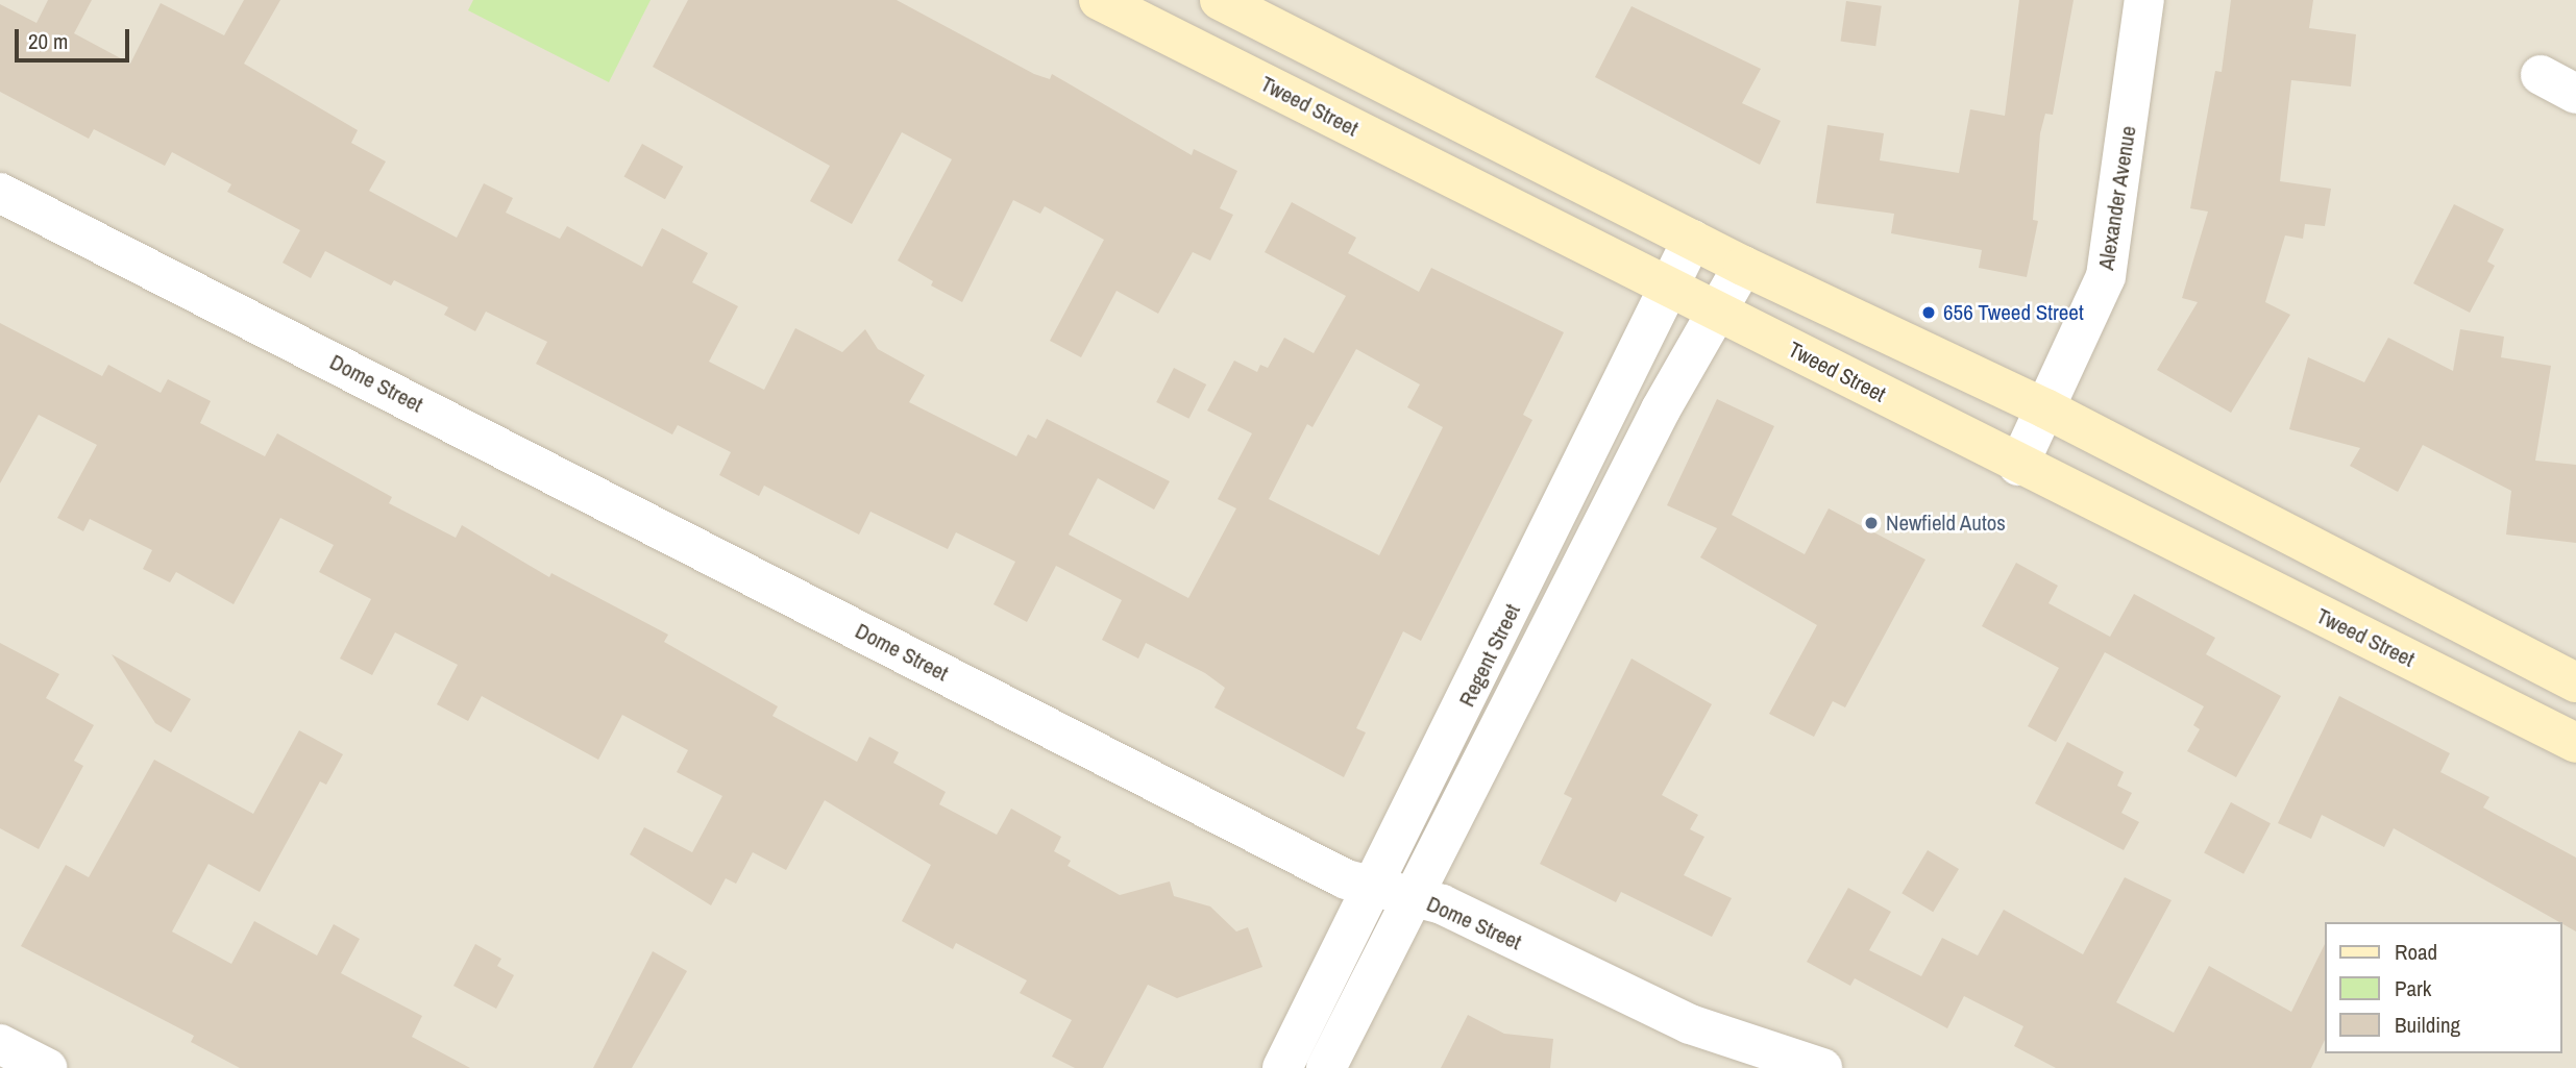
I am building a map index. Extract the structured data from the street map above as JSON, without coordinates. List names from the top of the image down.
{
  "streets": {
    "main road": ["Tweed Street"],
    "street": ["Alexander Avenue", "Dome Street", "Regent Street"]
  },
  "crossings": [
    ["Tweed Street", "Alexander Avenue"],
    ["Tweed Street", "Regent Street"],
    ["Dome Street", "Regent Street"]
  ],
  "places": ["656 Tweed Street", "Newfield Autos"],
  "legend": ["Road", "Park", "Building"],
  "scale_bar": "20 m"
}
